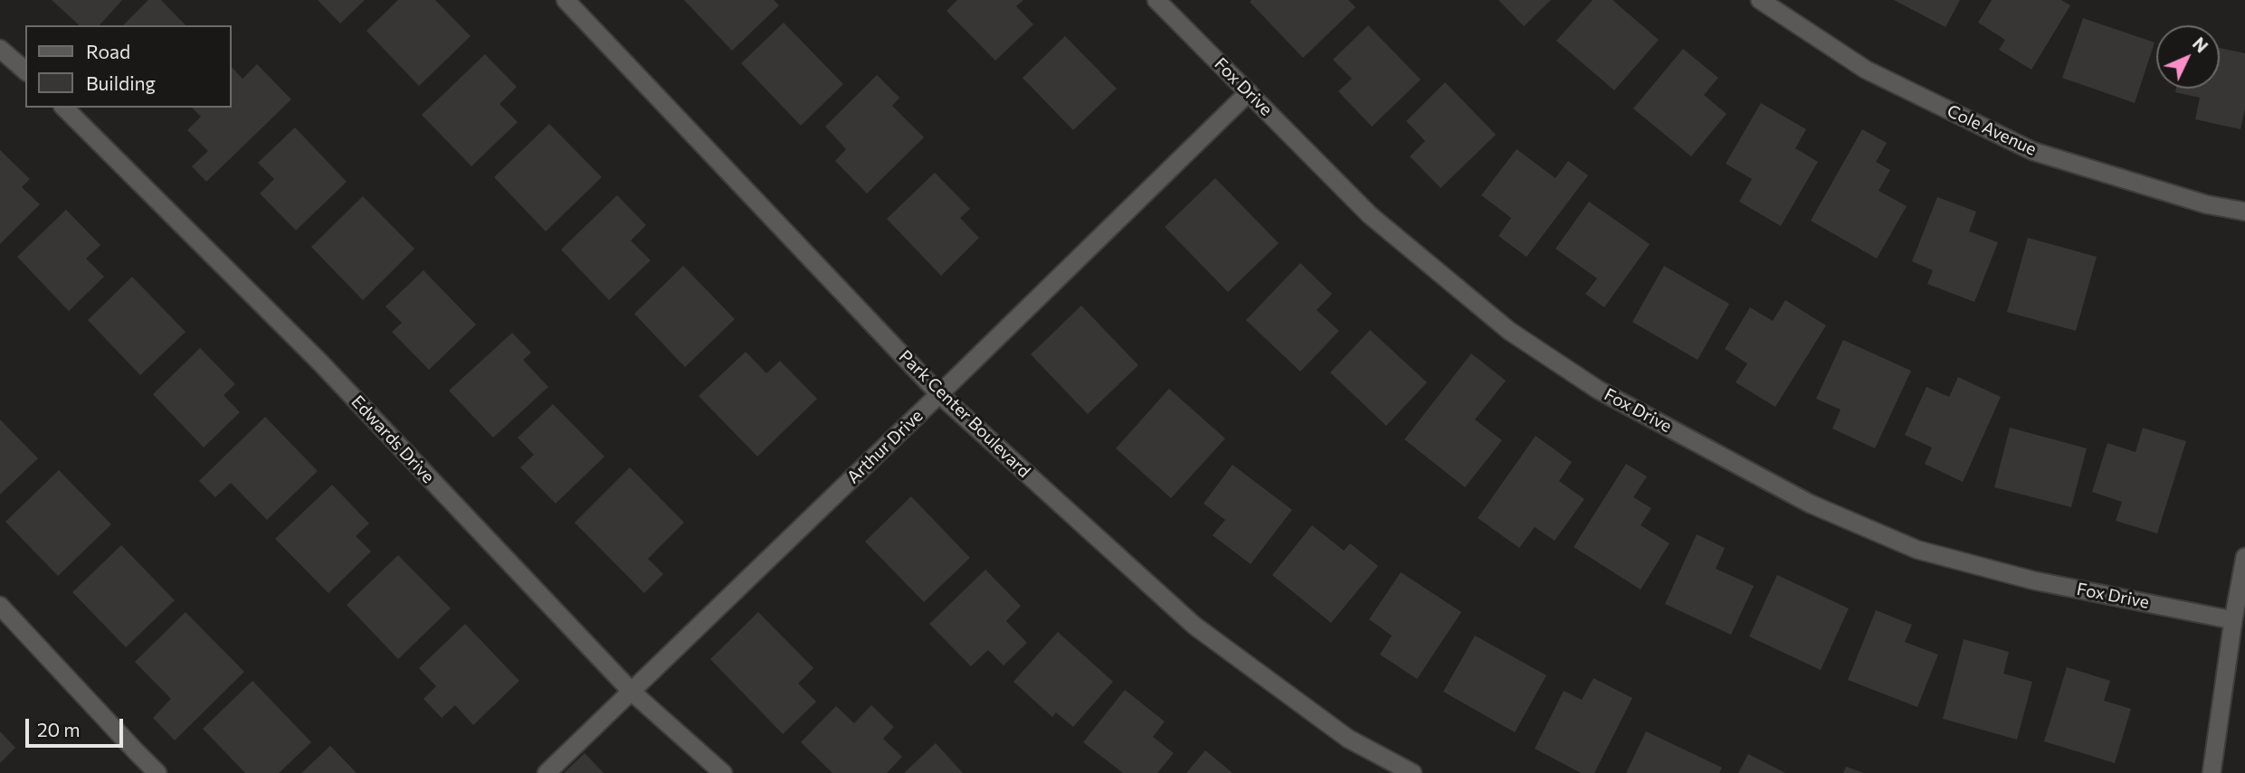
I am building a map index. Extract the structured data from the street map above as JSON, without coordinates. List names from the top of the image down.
{
  "streets": {
    "street": [
      "Fox Drive",
      "Cole Avenue",
      "Park Center Boulevard",
      "Edwards Drive",
      "Arthur Drive"
    ]
  },
  "crossings": [
    ["Fox Drive", "Arthur Drive"],
    ["Park Center Boulevard", "Arthur Drive"],
    ["Edwards Drive", "Arthur Drive"]
  ],
  "legend": ["Road", "Building"],
  "scale_bar": "20 m",
  "north": "top right"
}
